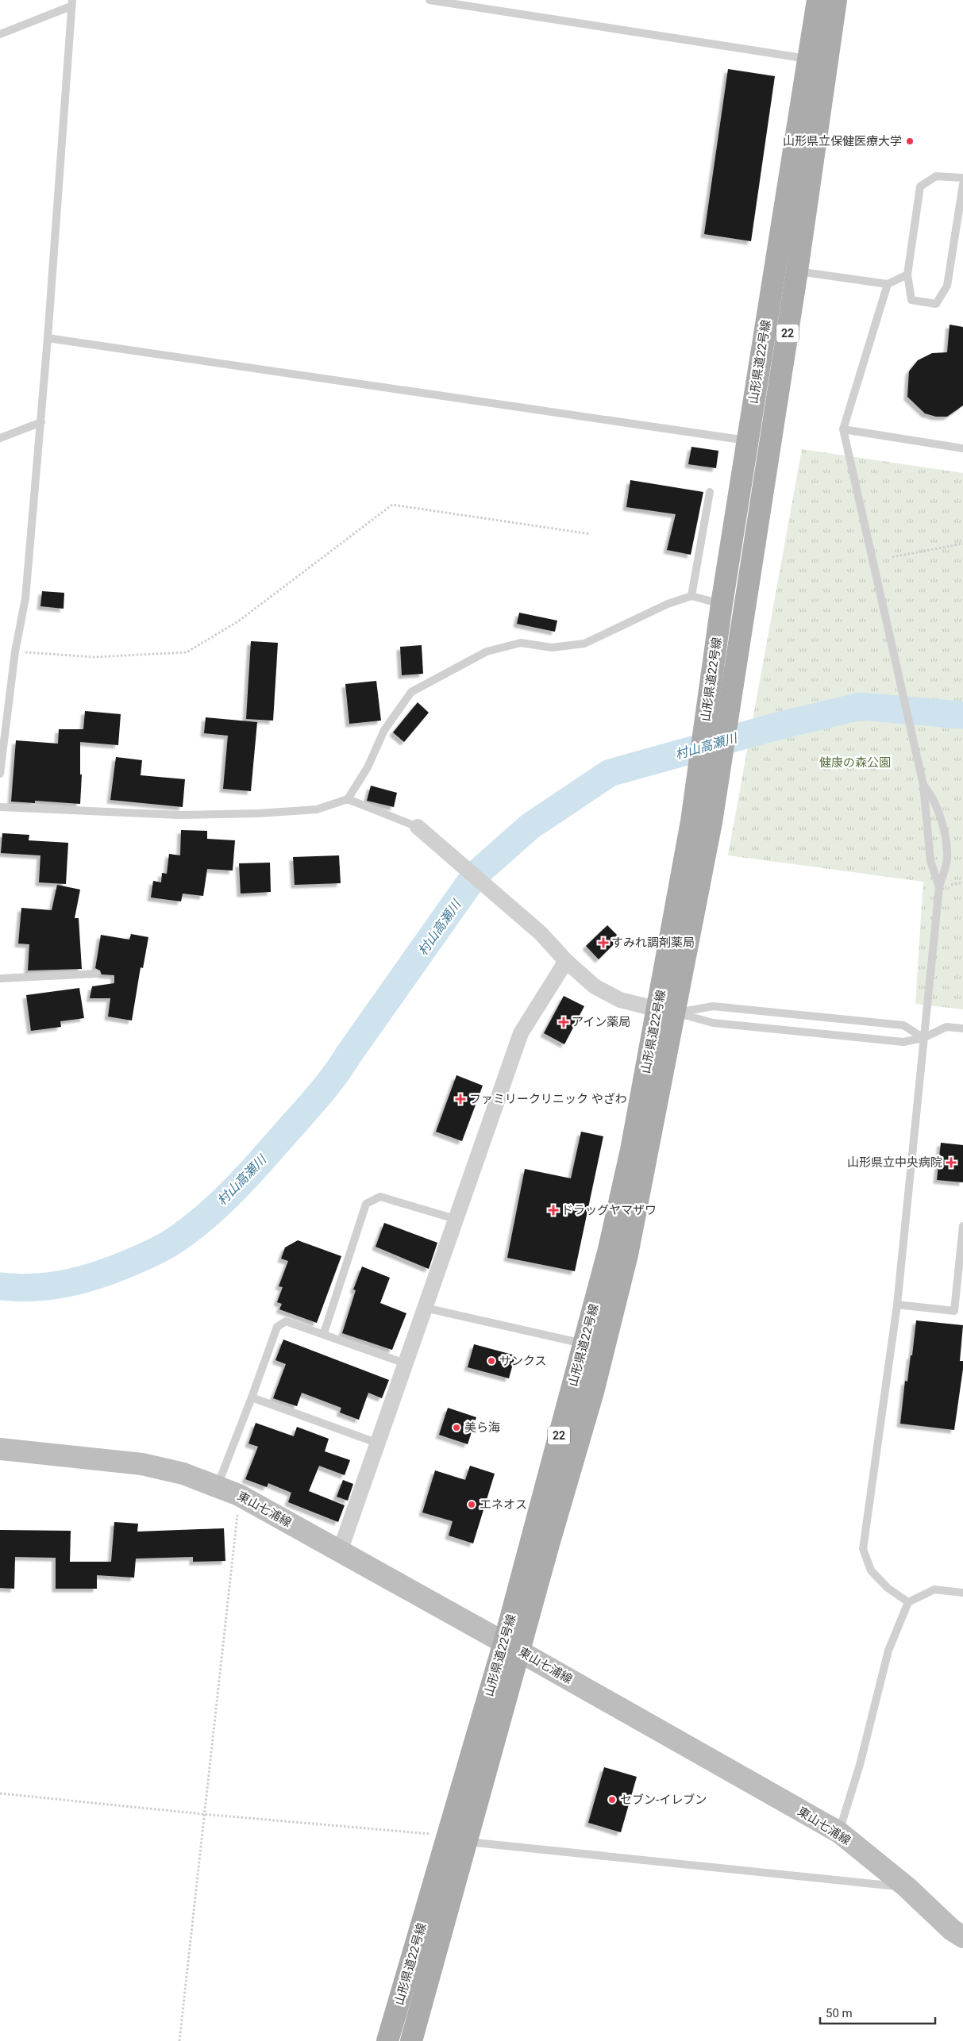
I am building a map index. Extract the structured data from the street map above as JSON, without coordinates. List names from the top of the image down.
{
  "streets": {
    "main road": ["22", "山形県道22号線", "東山七浦線"]
  },
  "crossings": [
    ["山形県道22号線", "東山七浦線"]
  ],
  "water": ["村山高瀬川"],
  "parks": ["健康の森公園"],
  "places": {
    "other": [
      "山形県立保健医療大学",
      "サンクス",
      "美ら海",
      "エネオス",
      "セブン-イレブン"
    ],
    "health": [
      "すみれ調剤薬局",
      "アイン薬局",
      "ファミリークリニック やざわ",
      "山形県立中央病院",
      "ドラッグヤマザワ"
    ]
  },
  "scale_bar": "50 m"
}
